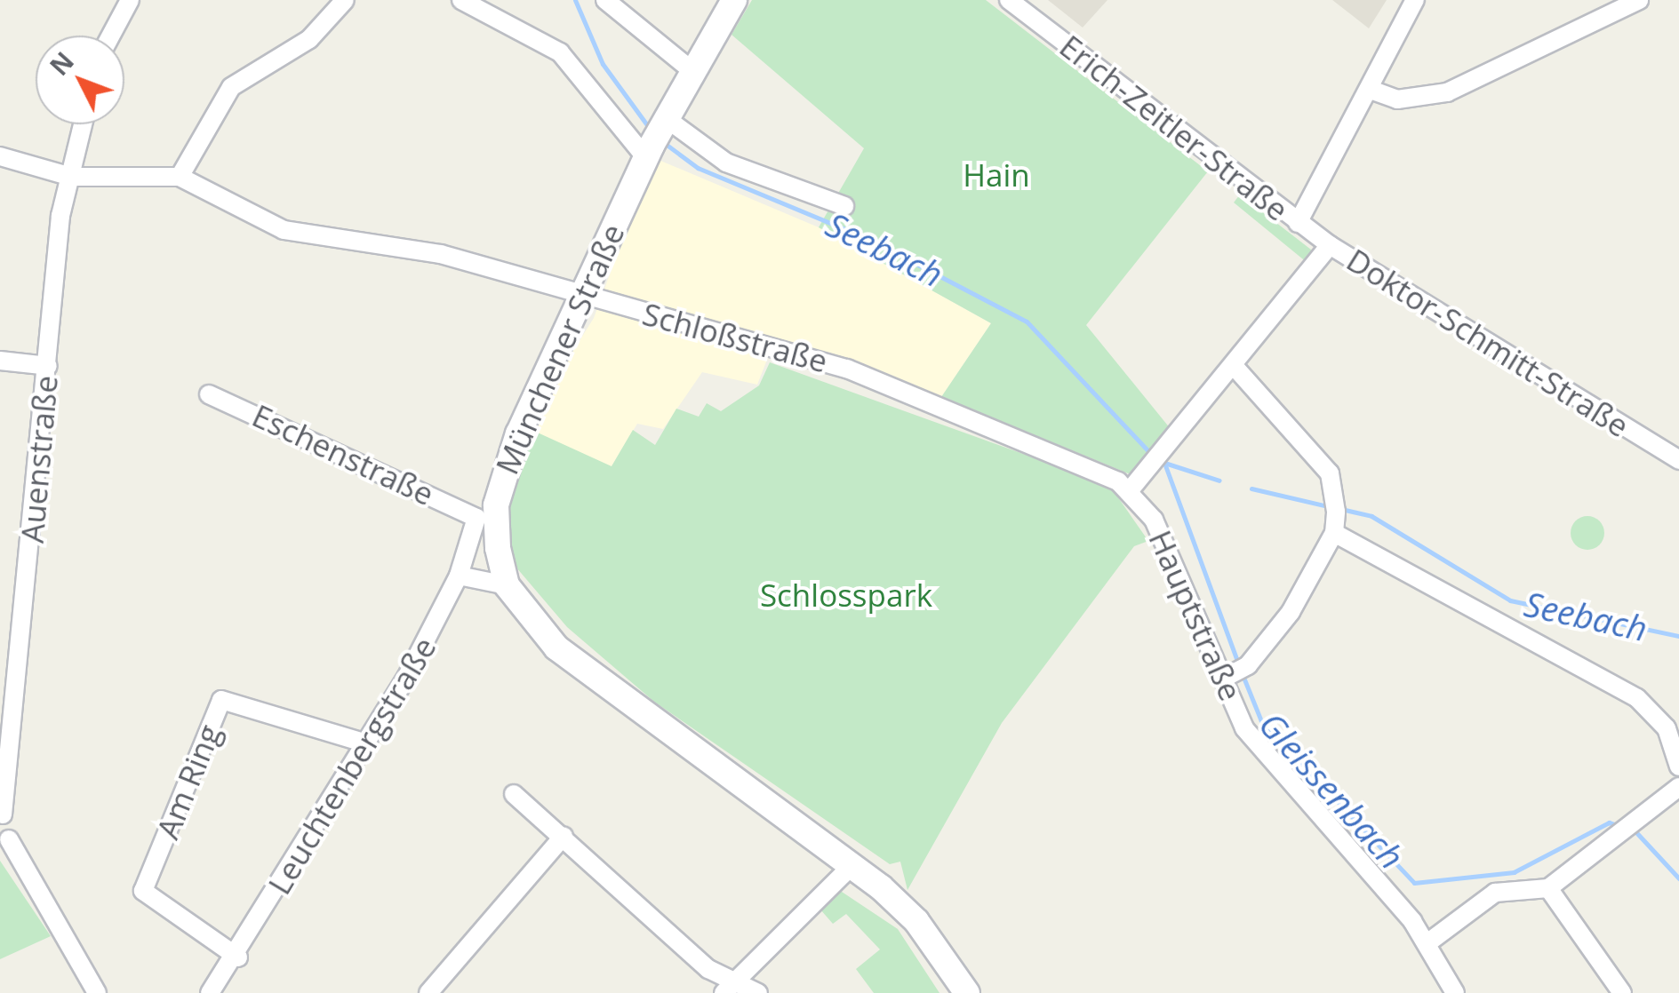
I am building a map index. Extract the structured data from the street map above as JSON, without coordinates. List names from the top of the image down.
{
  "streets": {
    "main road": ["Münchener Straße"],
    "street": [
      "Erich-Zeitler-Straße",
      "Schloßstraße",
      "Doktor-Schmitt-Straße",
      "Eschenstraße",
      "Auenstraße",
      "Hauptstraße",
      "Leuchtenbergstraße",
      "Am Ring"
    ]
  },
  "crossings": [
    ["Erich-Zeitler-Straße", "Doktor-Schmitt-Straße"],
    ["Schloßstraße", "Münchener Straße"],
    ["Schloßstraße", "Auenstraße"],
    ["Schloßstraße", "Hauptstraße"],
    ["Münchener Straße", "Eschenstraße"],
    ["Leuchtenbergstraße", "Am Ring"]
  ],
  "water": ["Seebach", "Gleissenbach"],
  "parks": ["Hain", "Schlosspark"],
  "north": "top left"
}
